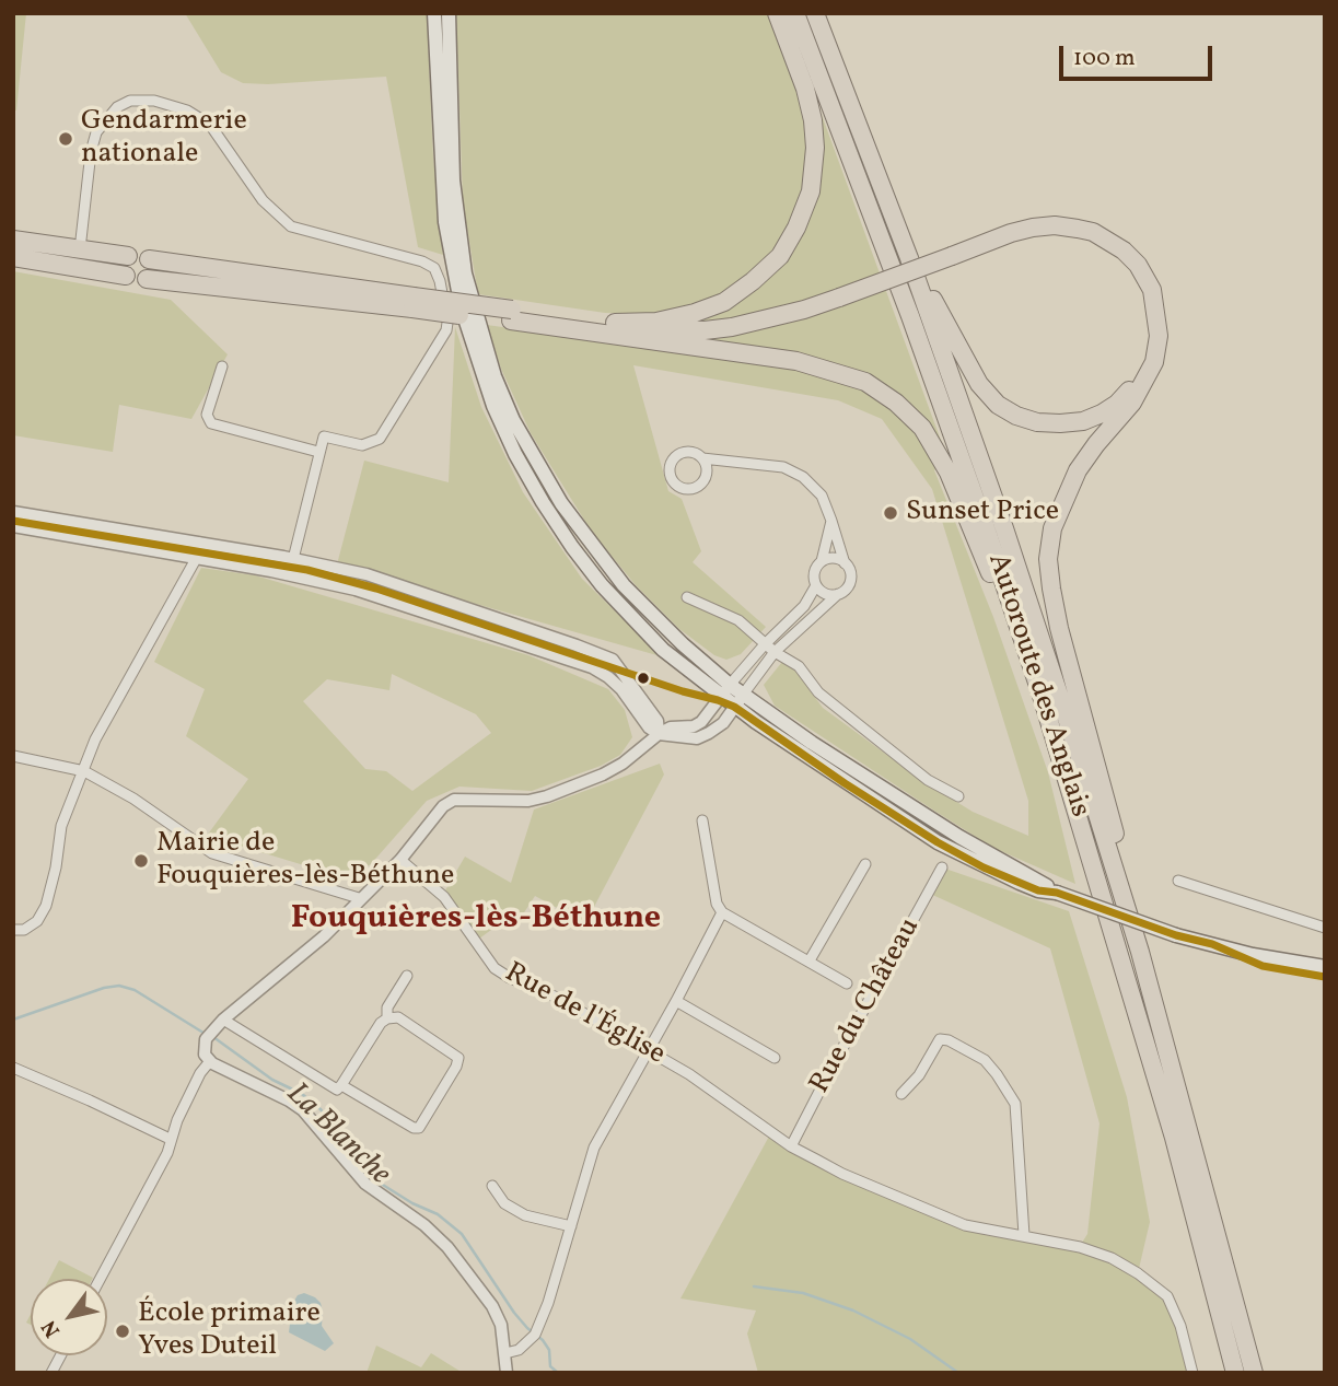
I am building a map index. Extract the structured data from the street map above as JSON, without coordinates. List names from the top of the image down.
{
  "streets": {
    "highway": ["Autoroute des Anglais"],
    "street": ["Rue du Château", "Rue de l'Église"]
  },
  "crossings": [
    ["Rue du Château", "Rue de l'Église"]
  ],
  "districts": ["Fouquières-lès-Béthune"],
  "water": ["La Blanche"],
  "places": [
    "Gendarmerie nationale",
    "Sunset Price",
    "Mairie de Fouquières-lès-Béthune",
    "École primaire Yves Duteil"
  ],
  "scale_bar": "100 m",
  "north": "bottom left"
}
